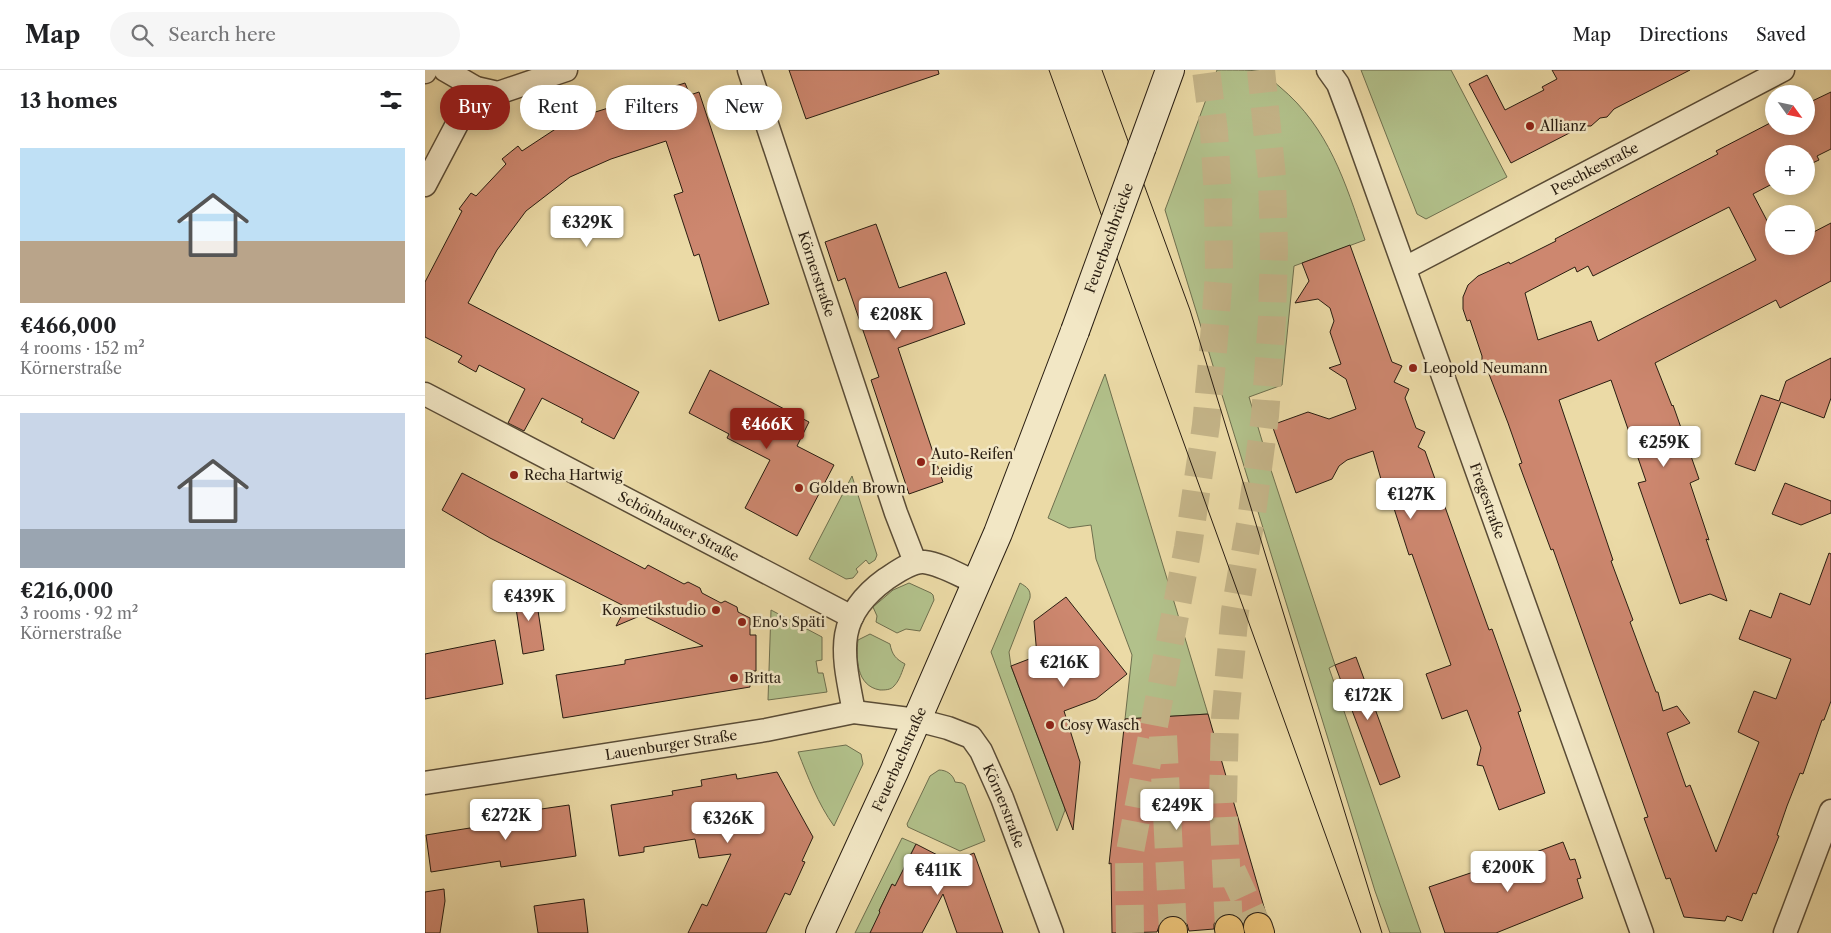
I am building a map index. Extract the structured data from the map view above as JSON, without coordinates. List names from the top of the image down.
{
  "streets": {
    "street": [
      "Peschkestraße",
      "Feuerbachbrücke",
      "Körnerstraße",
      "Fregestraße",
      "Schönhauser Straße",
      "Lauenburger Straße",
      "Feuerbachstraße"
    ]
  },
  "crossings": [
    ["Peschkestraße", "Fregestraße"],
    ["Feuerbachbrücke", "Feuerbachstraße"],
    ["Körnerstraße", "Lauenburger Straße"],
    ["Körnerstraße", "Feuerbachstraße"],
    ["Lauenburger Straße", "Feuerbachstraße"]
  ],
  "places": [
    "Allianz",
    "Leopold Neumann",
    "Auto-Reifen Leidig",
    "Recha Hartwig",
    "Golden Brown",
    "Kosmetikstudio",
    "Eno's Späti",
    "Britta",
    "Cosy Wasch"
  ],
  "north": "bottom right",
  "page": {
    "header": "Map",
    "search": "Search here",
    "nav": ["Map", "Directions", "Saved"],
    "heading": "13 homes",
    "map_buttons": ["+", "−"],
    "chip": [
      "Buy",
      "Rent",
      "Filters",
      "New"
    ],
    "list": [
      {
        "name": "€466,000",
        "note": "4 rooms · 152 m² · Körnerstraße"
      },
      {
        "name": "€216,000",
        "note": "3 rooms · 92 m² · Körnerstraße"
      }
    ],
    "price": [
      "€329K",
      "€208K",
      "€466K",
      "€259K",
      "€127K",
      "€439K",
      "€216K",
      "€172K",
      "€249K",
      "€272K",
      "€326K",
      "€200K",
      "€411K"
    ]
  }
}
